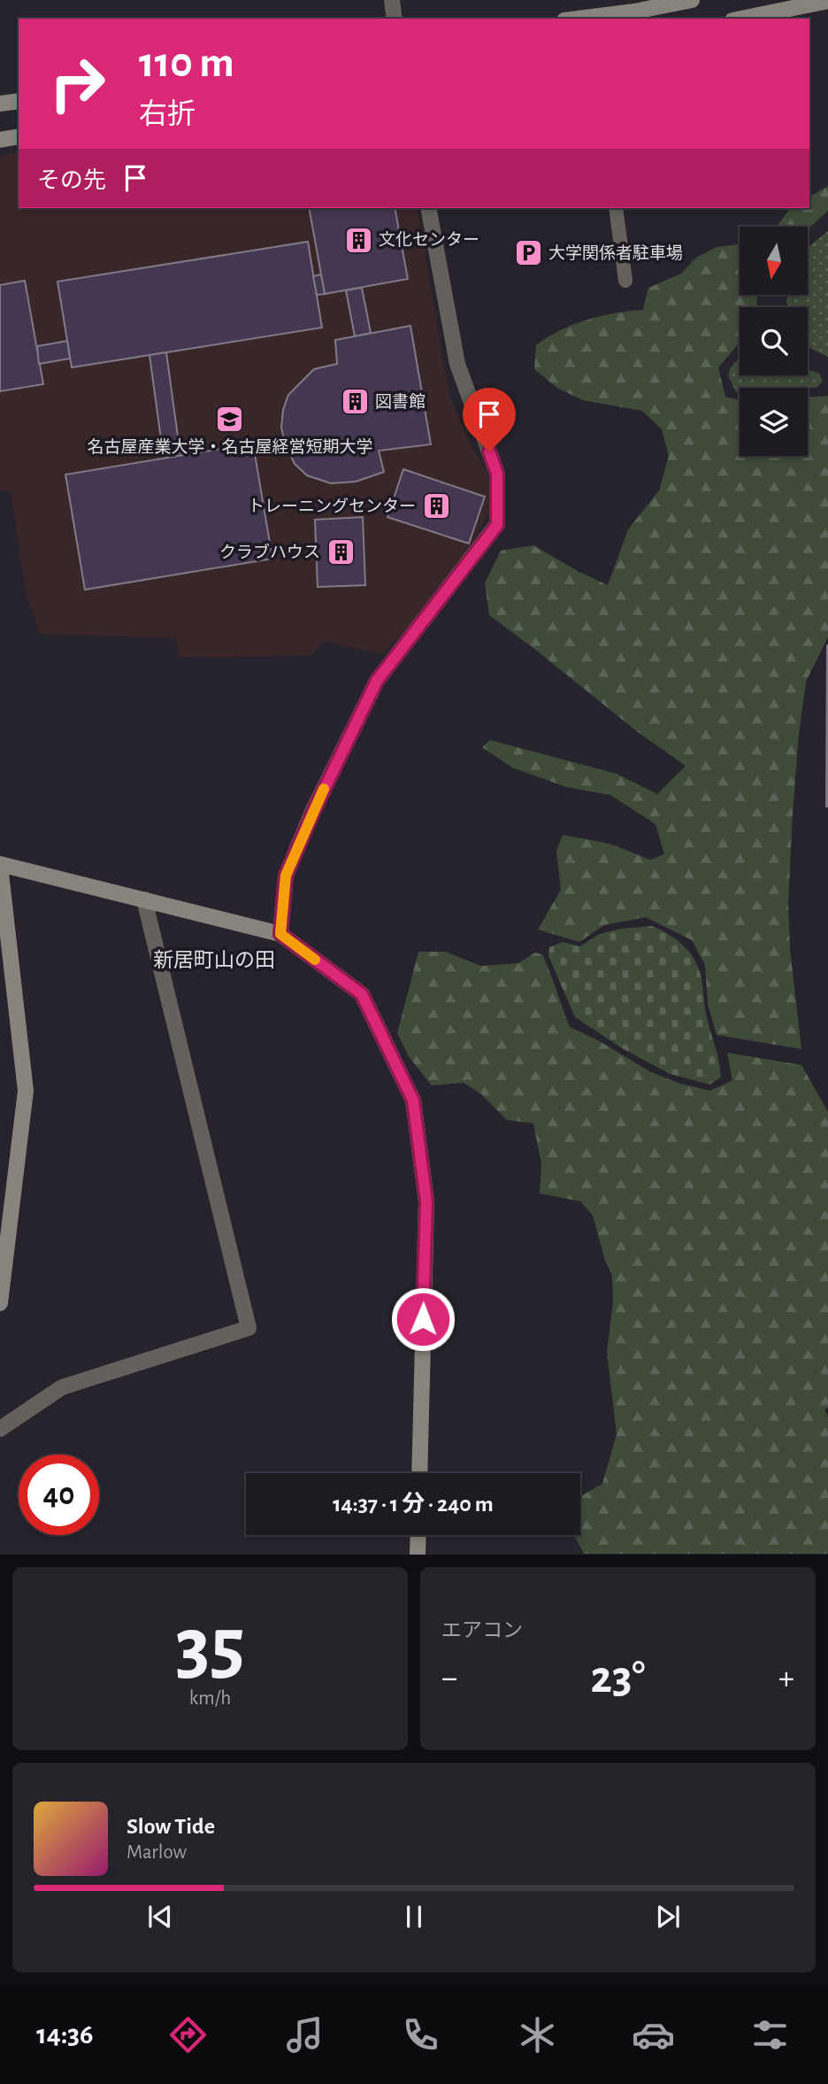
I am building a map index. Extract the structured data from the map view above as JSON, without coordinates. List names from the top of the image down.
{
  "districts": ["新居町山の田"],
  "places": {
    "building": [
      "文化センター",
      "図書館",
      "トレーニングセンター",
      "クラブハウス"
    ],
    "parking": ["大学関係者駐車場"],
    "school or university": ["名古屋産業大学・名古屋経営短期大学"]
  },
  "north": "bottom",
  "page": {
    "turn": ["110 m", "右折"],
    "then": "その先",
    "limit": "40",
    "trip": "14:37 · 1 分 · 240 m",
    "tile": [
      ["35", "km/h"],
      "エアコン"
    ],
    "heat": ["−", "23°", "+"],
    "song": ["Slow Tide", "Marlow"],
    "tabs": "14:36"
  }
}
